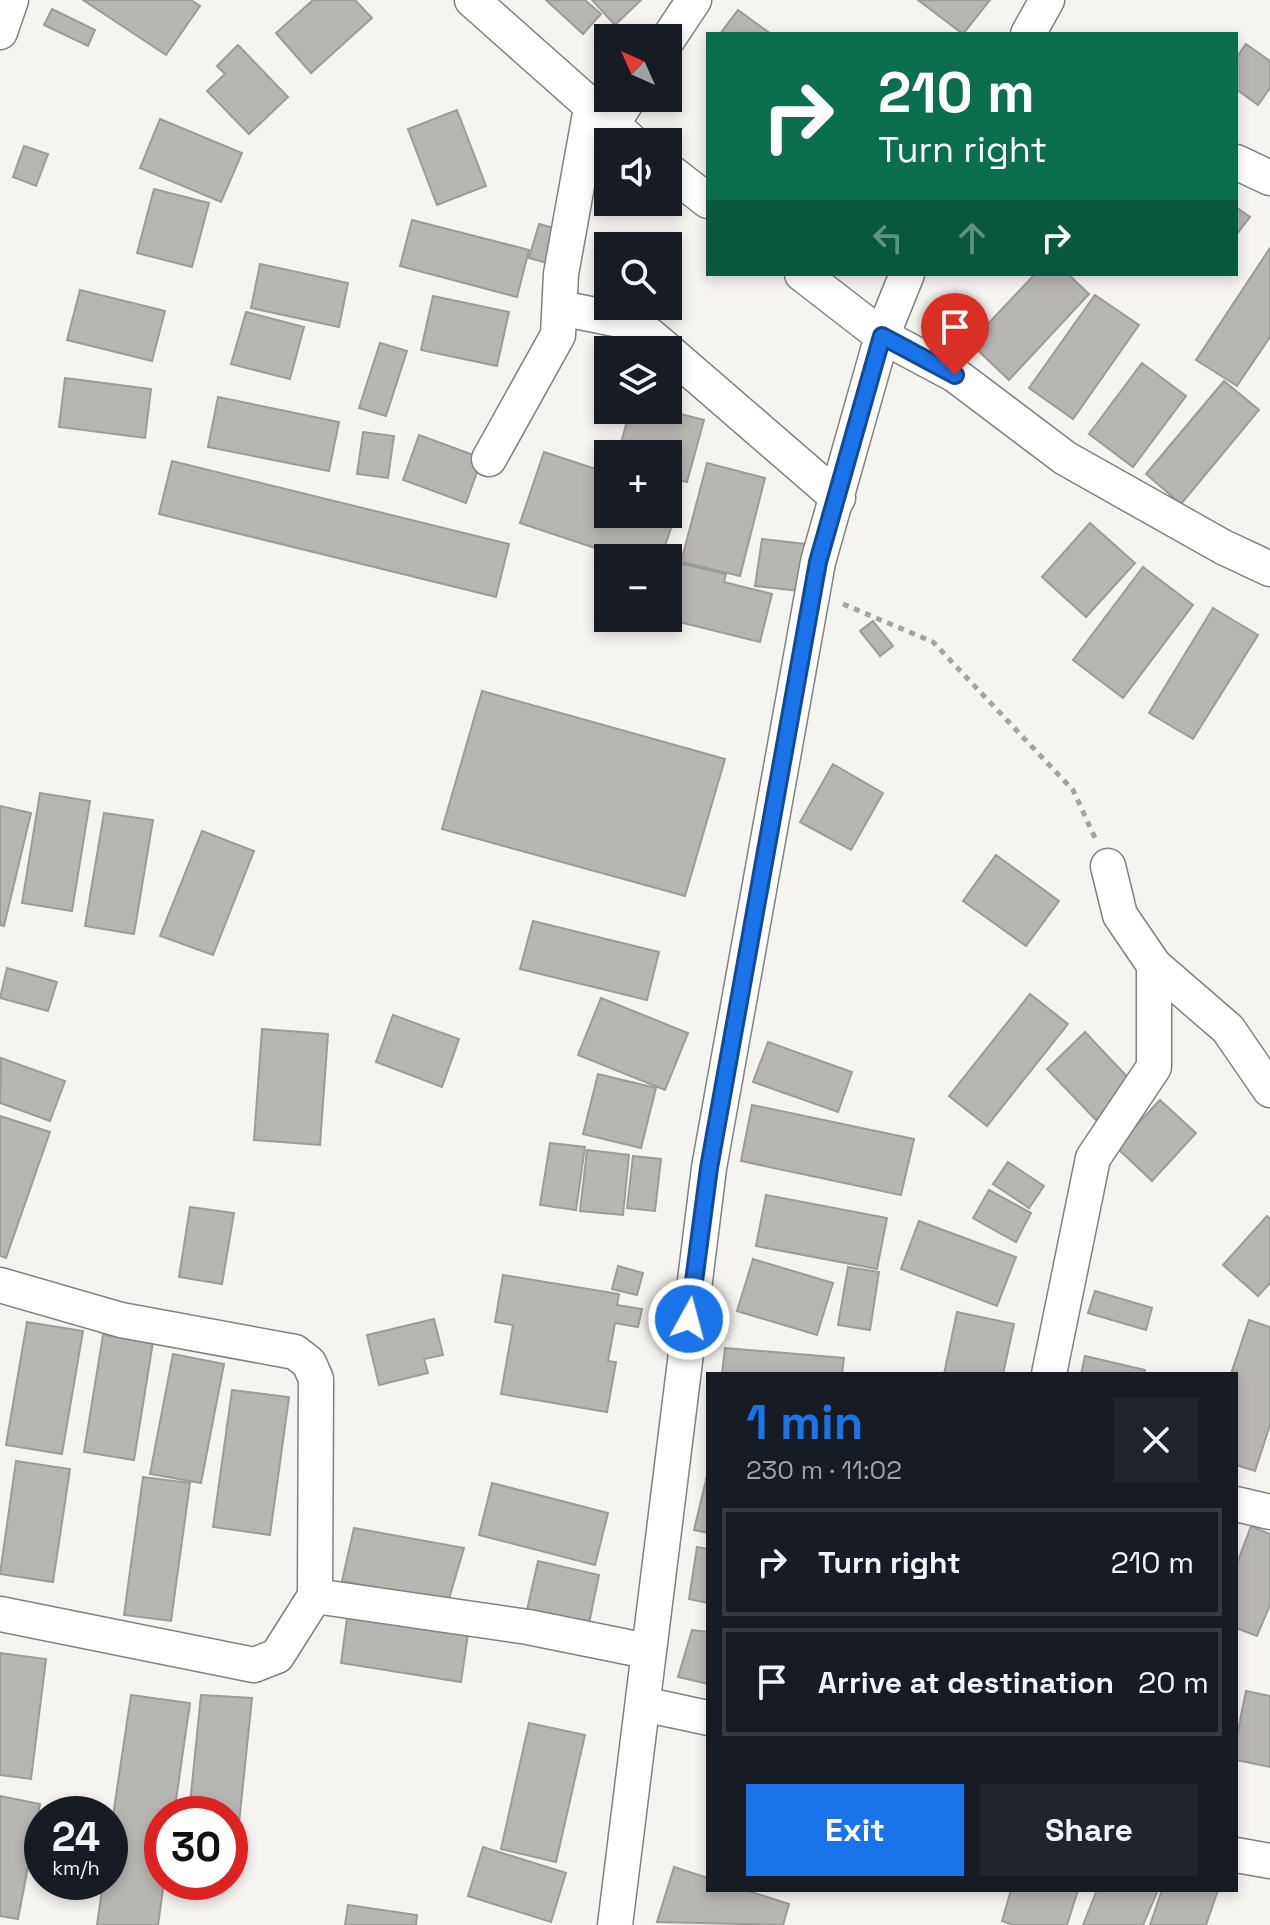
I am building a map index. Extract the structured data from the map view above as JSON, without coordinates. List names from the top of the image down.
{
  "north": "top left",
  "page": {
    "map_buttons": ["+", "−"],
    "turn": ["210 m", "Turn right"],
    "heading": ["1 min", "230 m · 11:02"],
    "list": [
      {
        "name": "Turn right",
        "value": "210 m"
      },
      {
        "name": "Arrive at destination",
        "value": "20 m"
      }
    ],
    "buttons": ["Exit", "Share"],
    "speed": "24 km/h",
    "limit": "30"
  }
}
